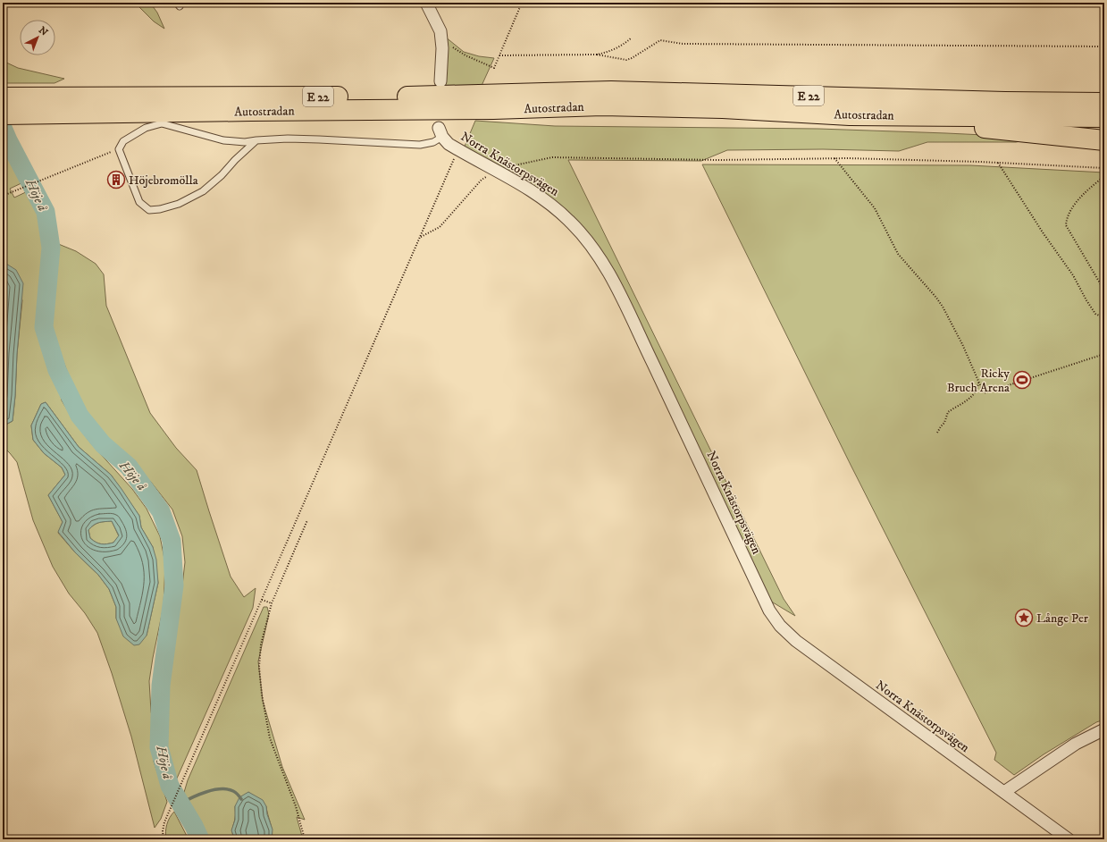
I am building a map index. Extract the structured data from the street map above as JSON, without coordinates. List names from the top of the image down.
{
  "streets": {
    "highway": ["E 22", "Autostradan"],
    "street": ["Norra Knästorpsvägen"]
  },
  "water": ["Höje å"],
  "places": {
    "building": ["Höjebromölla"],
    "sports": ["Ricky Bruch Arena"],
    "place": ["Långe Per"]
  },
  "north": "top right"
}
